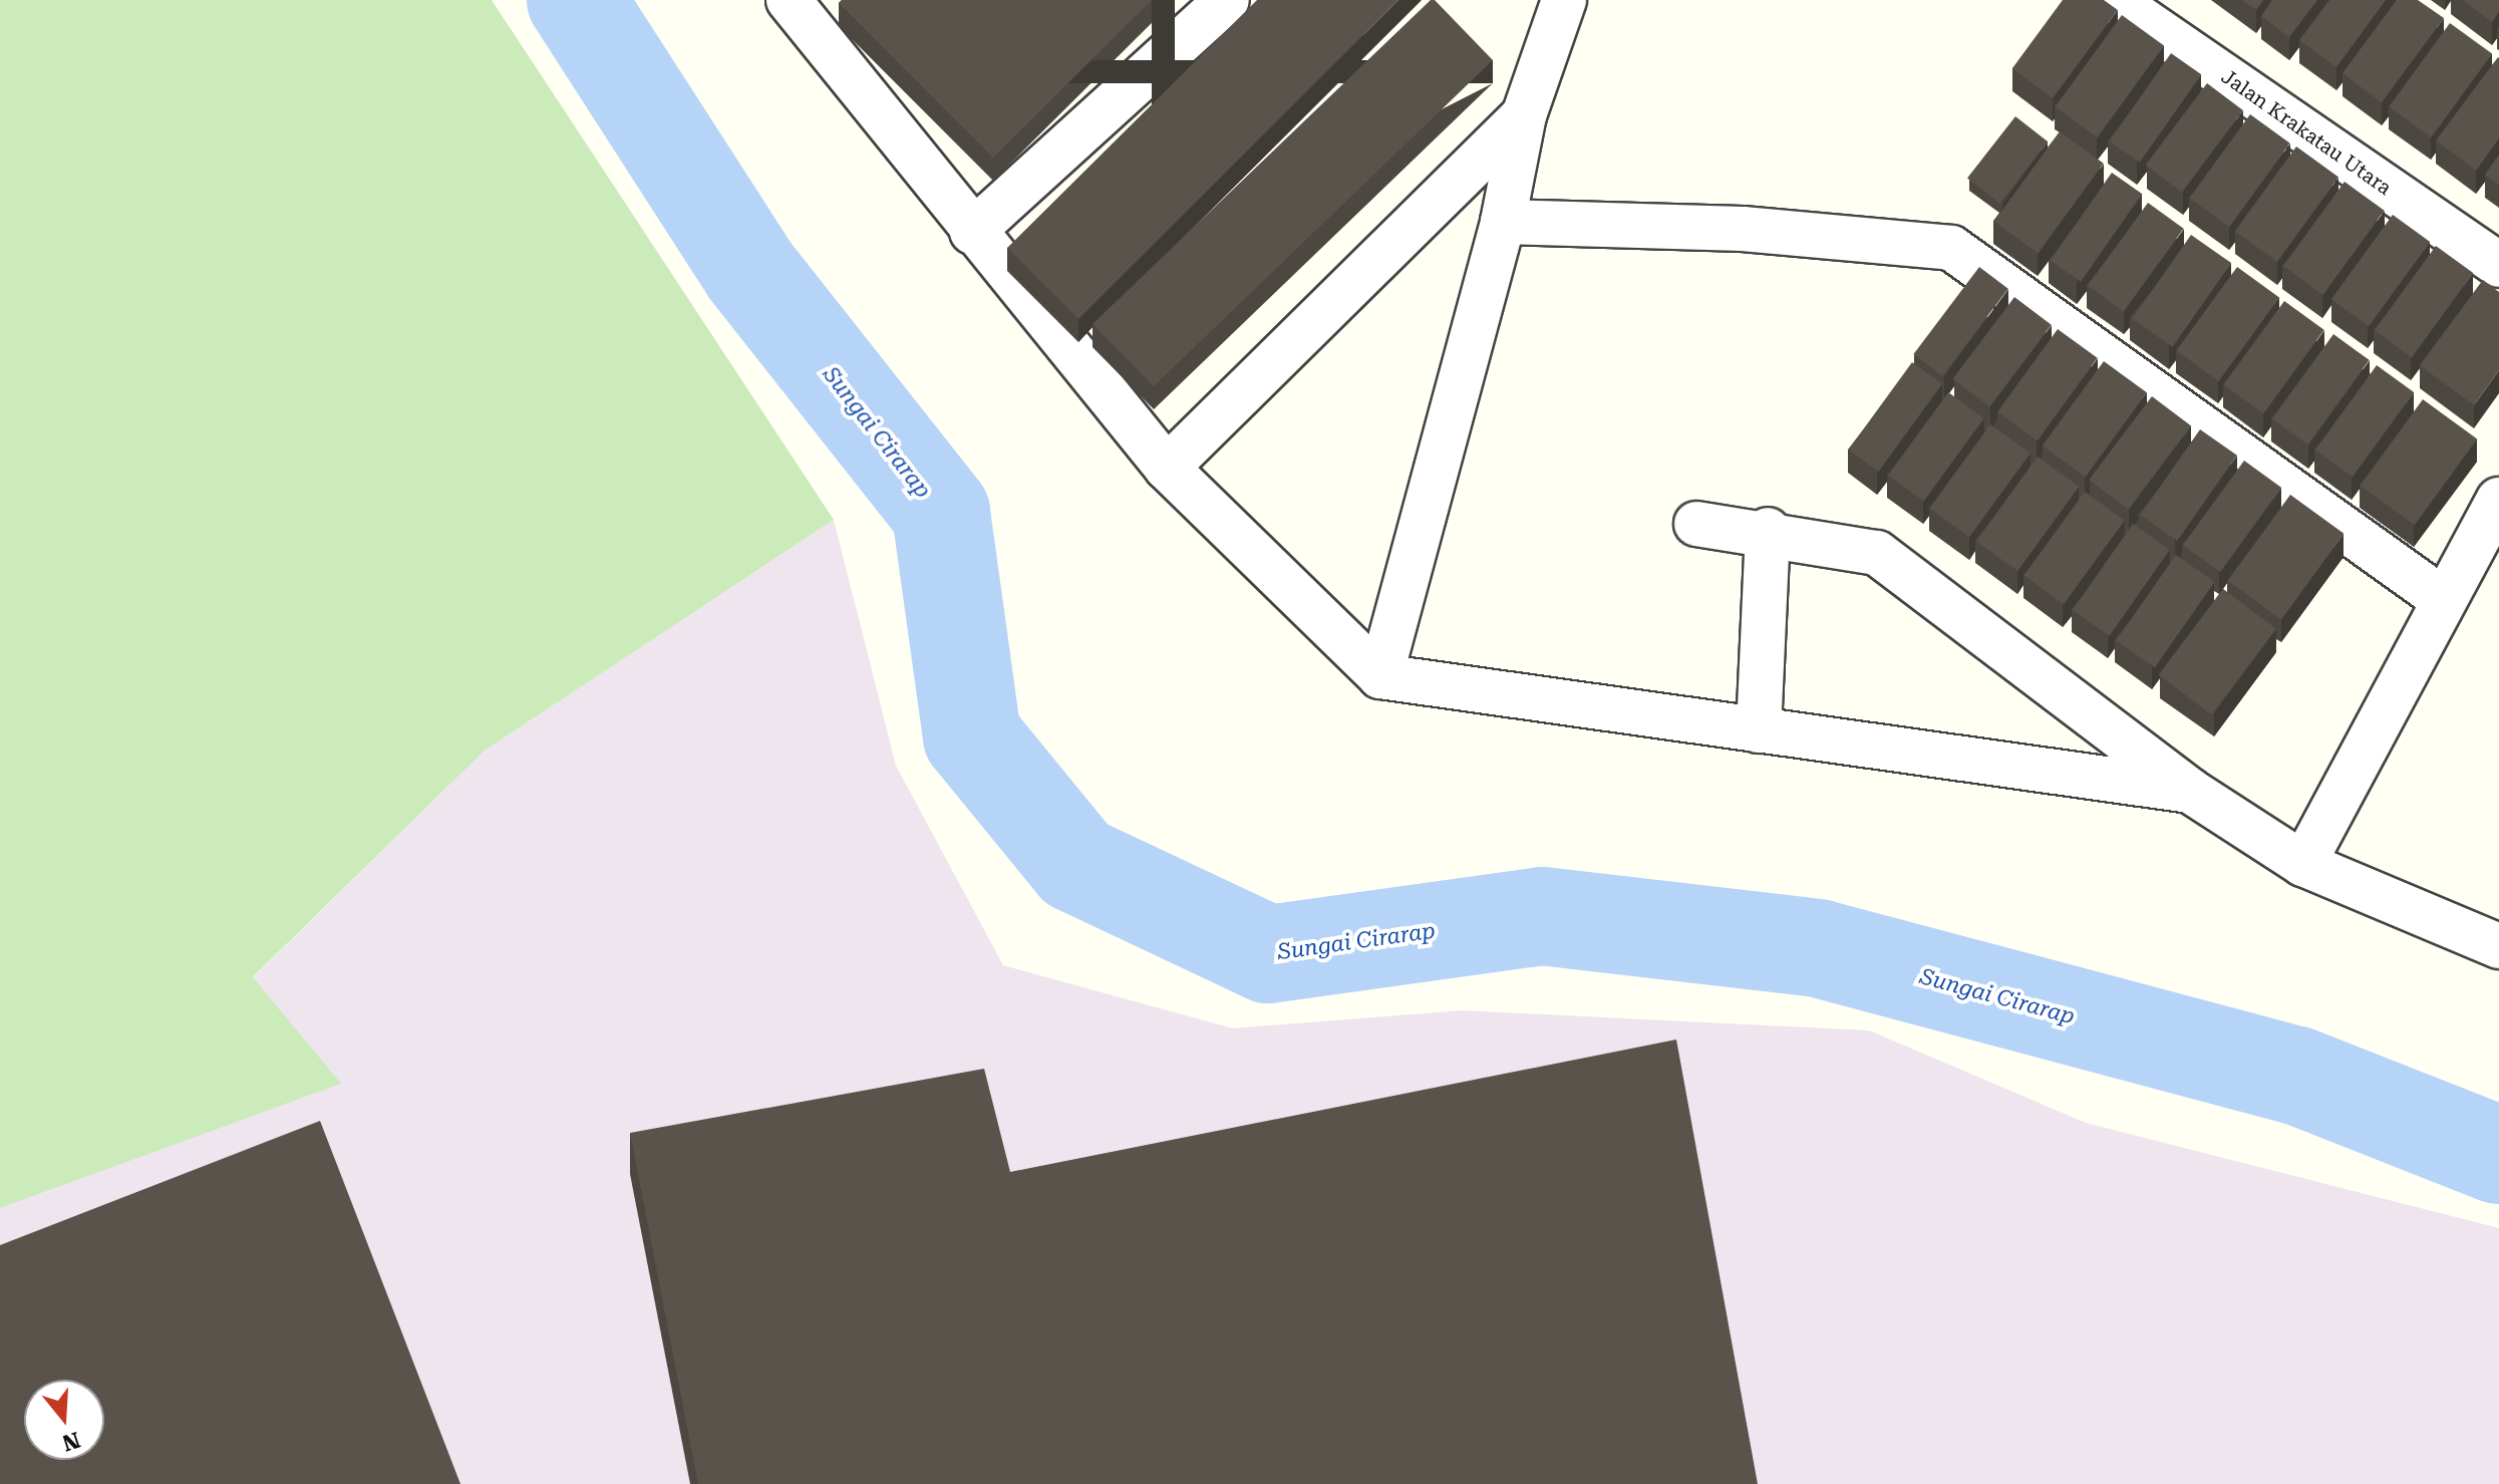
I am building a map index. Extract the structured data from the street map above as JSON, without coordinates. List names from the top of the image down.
{
  "streets": {
    "street": ["Jalan Krakatau Utara"]
  },
  "water": ["Sungai Cirarap"],
  "north": "bottom"
}
